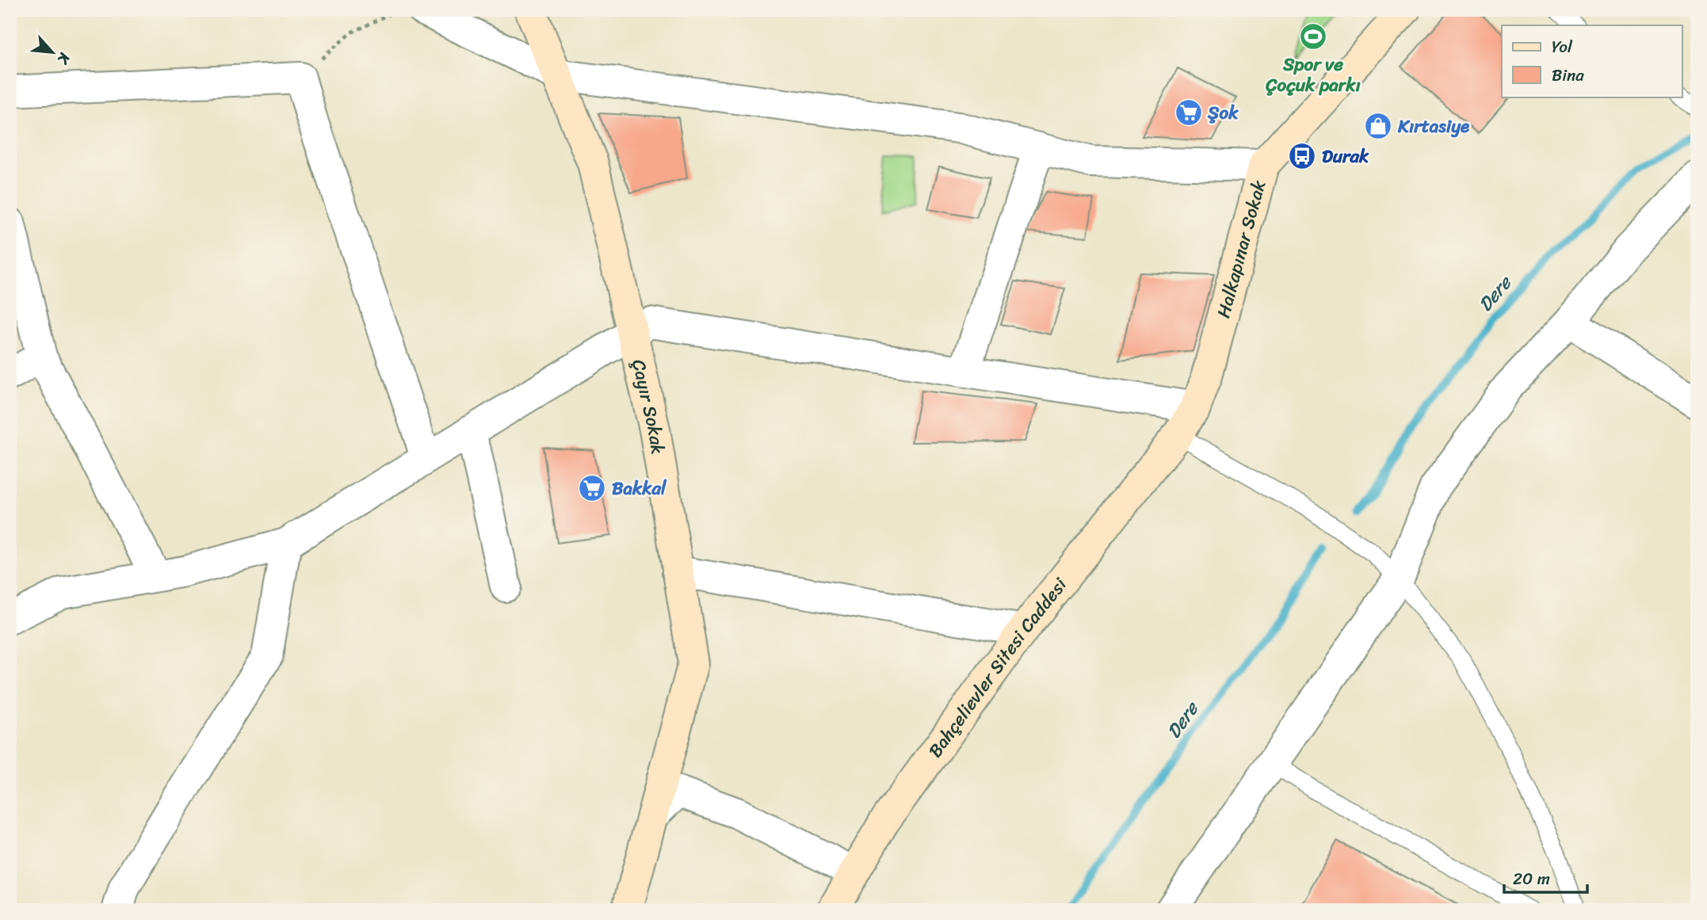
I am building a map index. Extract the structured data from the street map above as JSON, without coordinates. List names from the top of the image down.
{
  "streets": {
    "street": ["Halkapınar Sokak", "Çayır Sokak", "Bahçelievler Sitesi Caddesi"]
  },
  "crossings": [
    ["Halkapınar Sokak", "Bahçelievler Sitesi Caddesi"]
  ],
  "water": ["Dere"],
  "places": {
    "sports": ["Spor ve Çoçuk parkı"],
    "supermarket": ["Şok", "Bakkal"],
    "shop": ["Kırtasiye"],
    "bus stop": ["Durak"]
  },
  "legend": ["Yol", "Bina"],
  "scale_bar": "20 m",
  "north": "bottom right"
}
